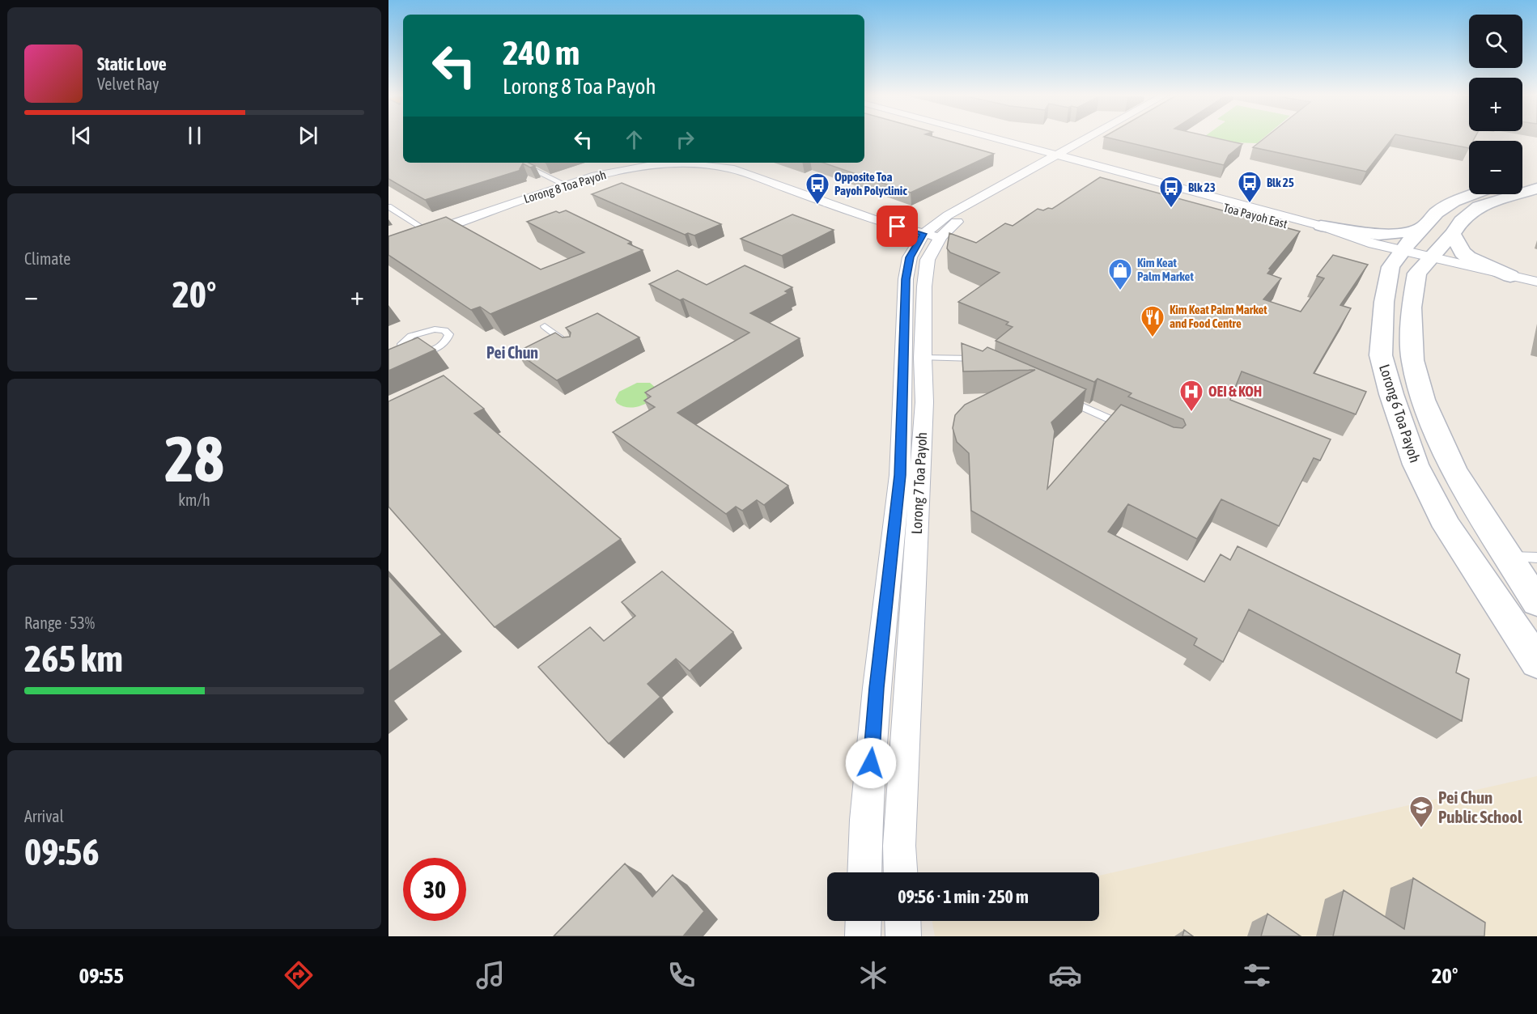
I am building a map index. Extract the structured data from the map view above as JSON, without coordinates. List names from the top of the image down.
{
  "streets": {
    "main road": ["Lorong 6 Toa Payoh"],
    "street": ["Lorong 8 Toa Payoh", "Toa Payoh East", "Lorong 7 Toa Payoh"]
  },
  "crossings": [
    ["Lorong 8 Toa Payoh", "Lorong 7 Toa Payoh"],
    ["Toa Payoh East", "Lorong 6 Toa Payoh"],
    ["Toa Payoh East", "Lorong 7 Toa Payoh"]
  ],
  "districts": ["Pei Chun"],
  "places": {
    "bus stop": ["Blk 25", "Opposite Toa Payoh Polyclinic", "Blk 23"],
    "shop": ["Kim Keat Palm Market"],
    "restaurant": ["Kim Keat Palm Market and Food Centre"],
    "hospital": ["OEI & KOH"],
    "school or university": ["Pei Chun Public School"]
  },
  "page": {
    "map_buttons": ["+", "−"],
    "turn": ["240 m", "Lorong 8 Toa Payoh"],
    "song": ["Static Love", "Velvet Ray"],
    "tile": [
      "Climate",
      ["28", "km/h"],
      ["Range · 53%", "265 km"],
      ["Arrival", "09:56"]
    ],
    "heat": ["−", "20°", "+"],
    "limit": "30",
    "trip": "09:56 · 1 min · 250 m",
    "tabs": ["09:55", "20°"]
  }
}
